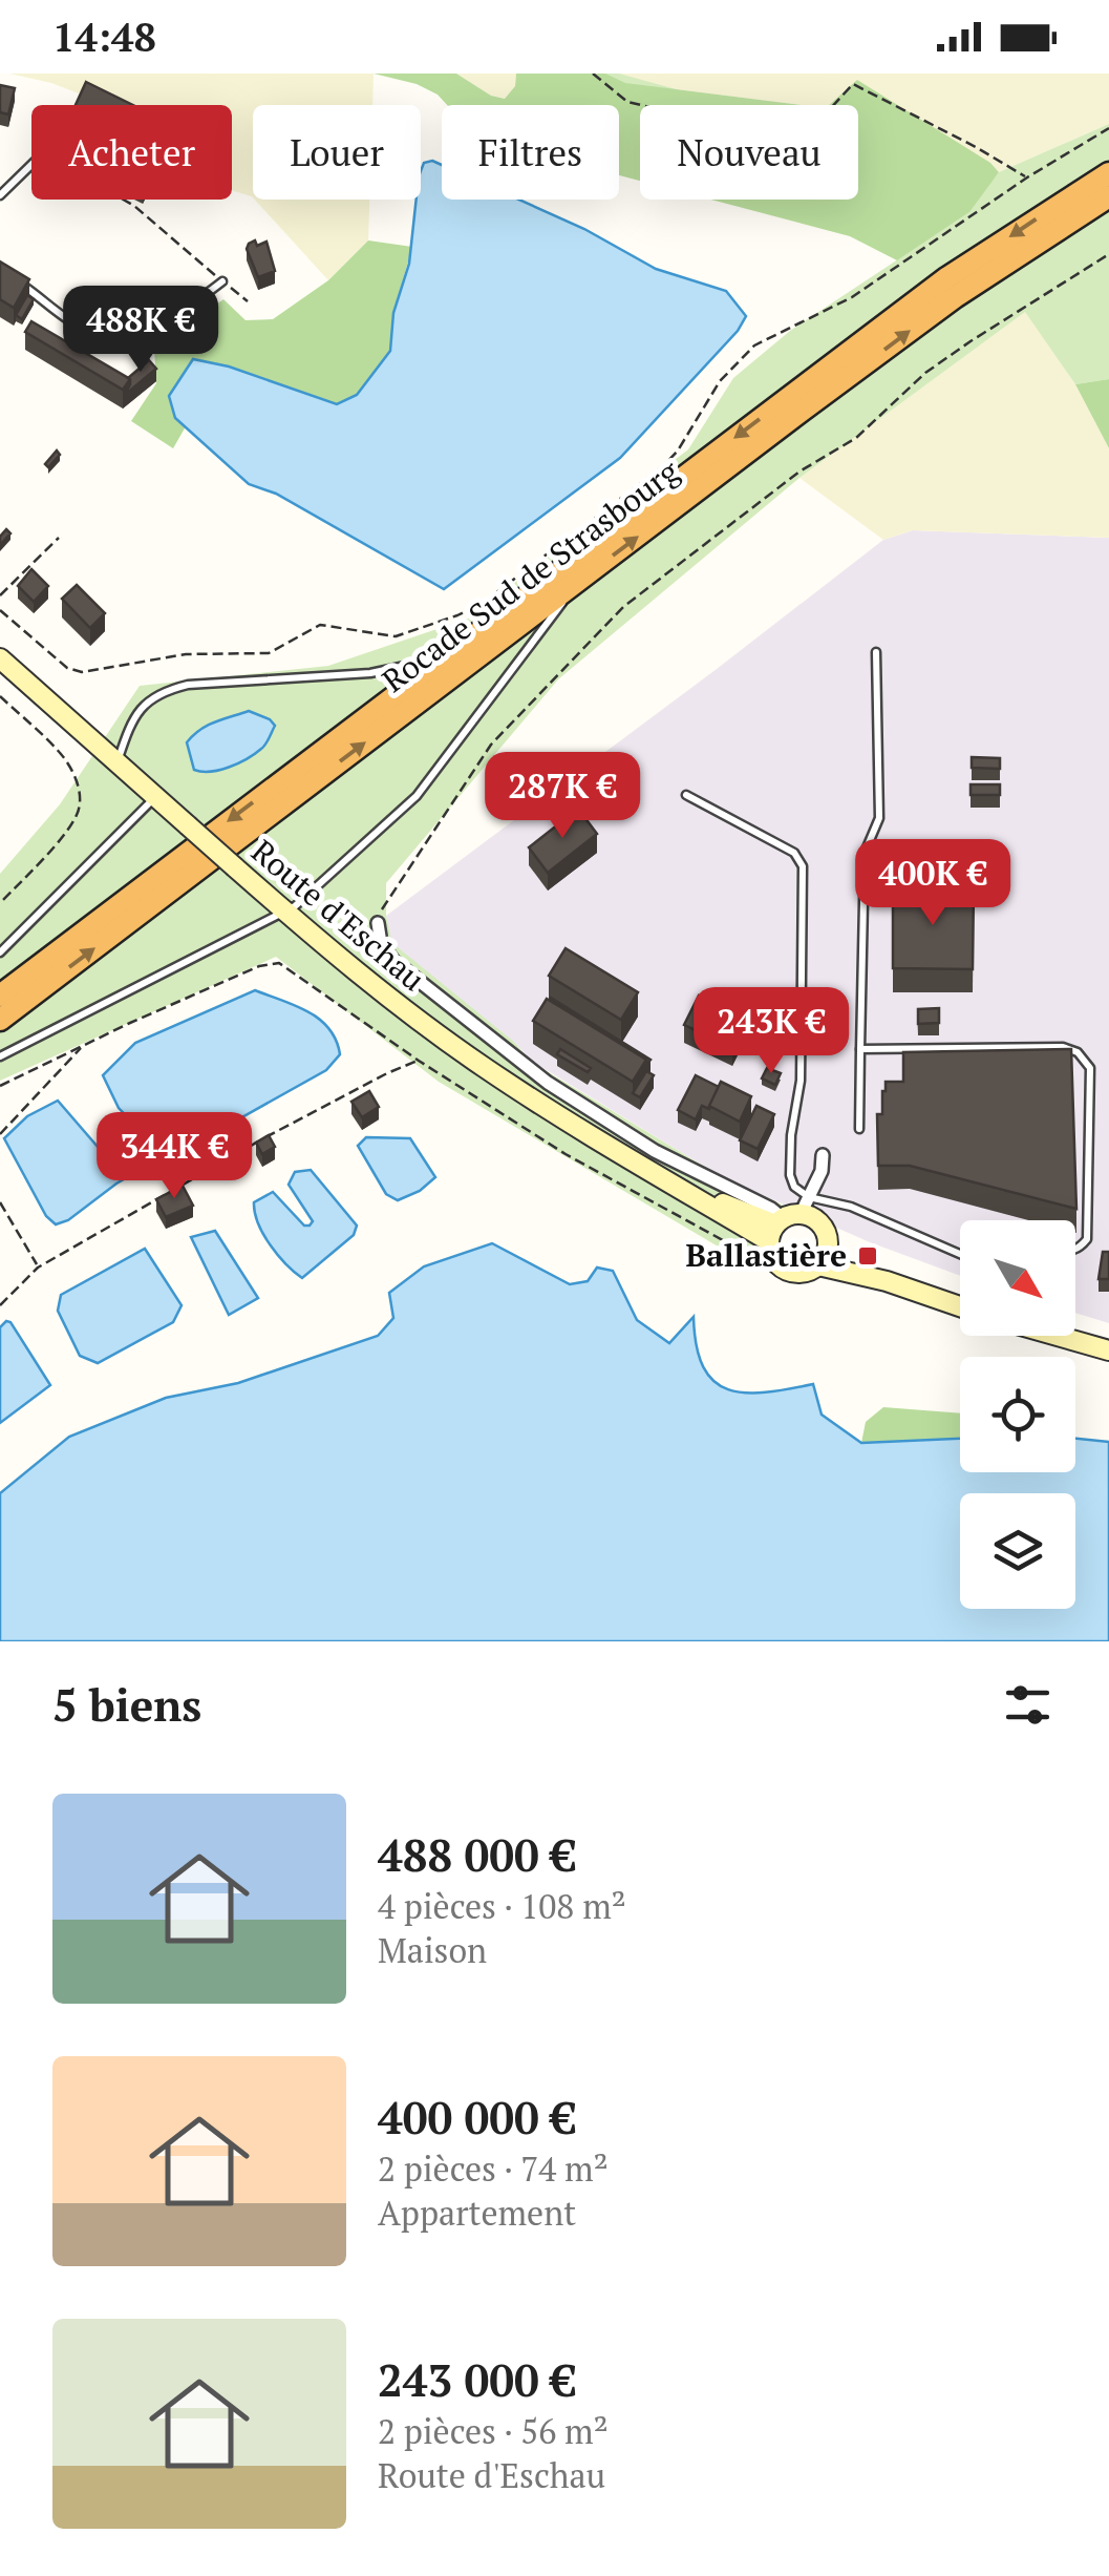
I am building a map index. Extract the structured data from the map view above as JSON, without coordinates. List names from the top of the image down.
{
  "streets": {
    "highway": ["Rocade Sud de Strasbourg"],
    "main road": ["Route d'Eschau"]
  },
  "places": {
    "transit": ["Ballastière"]
  },
  "north": "bottom right",
  "page": {
    "status": "14:48",
    "chip": [
      "Acheter",
      "Louer",
      "Filtres",
      "Nouveau"
    ],
    "price": [
      "488K €",
      "287K €",
      "400K €",
      "243K €",
      "344K €"
    ],
    "heading": "5 biens",
    "list": [
      {
        "name": "488 000 €",
        "note": "4 pièces · 108 m² · Maison"
      },
      {
        "name": "400 000 €",
        "note": "2 pièces · 74 m² · Appartement"
      },
      {
        "name": "243 000 €",
        "note": "2 pièces · 56 m² · Route d'Eschau"
      }
    ]
  }
}
